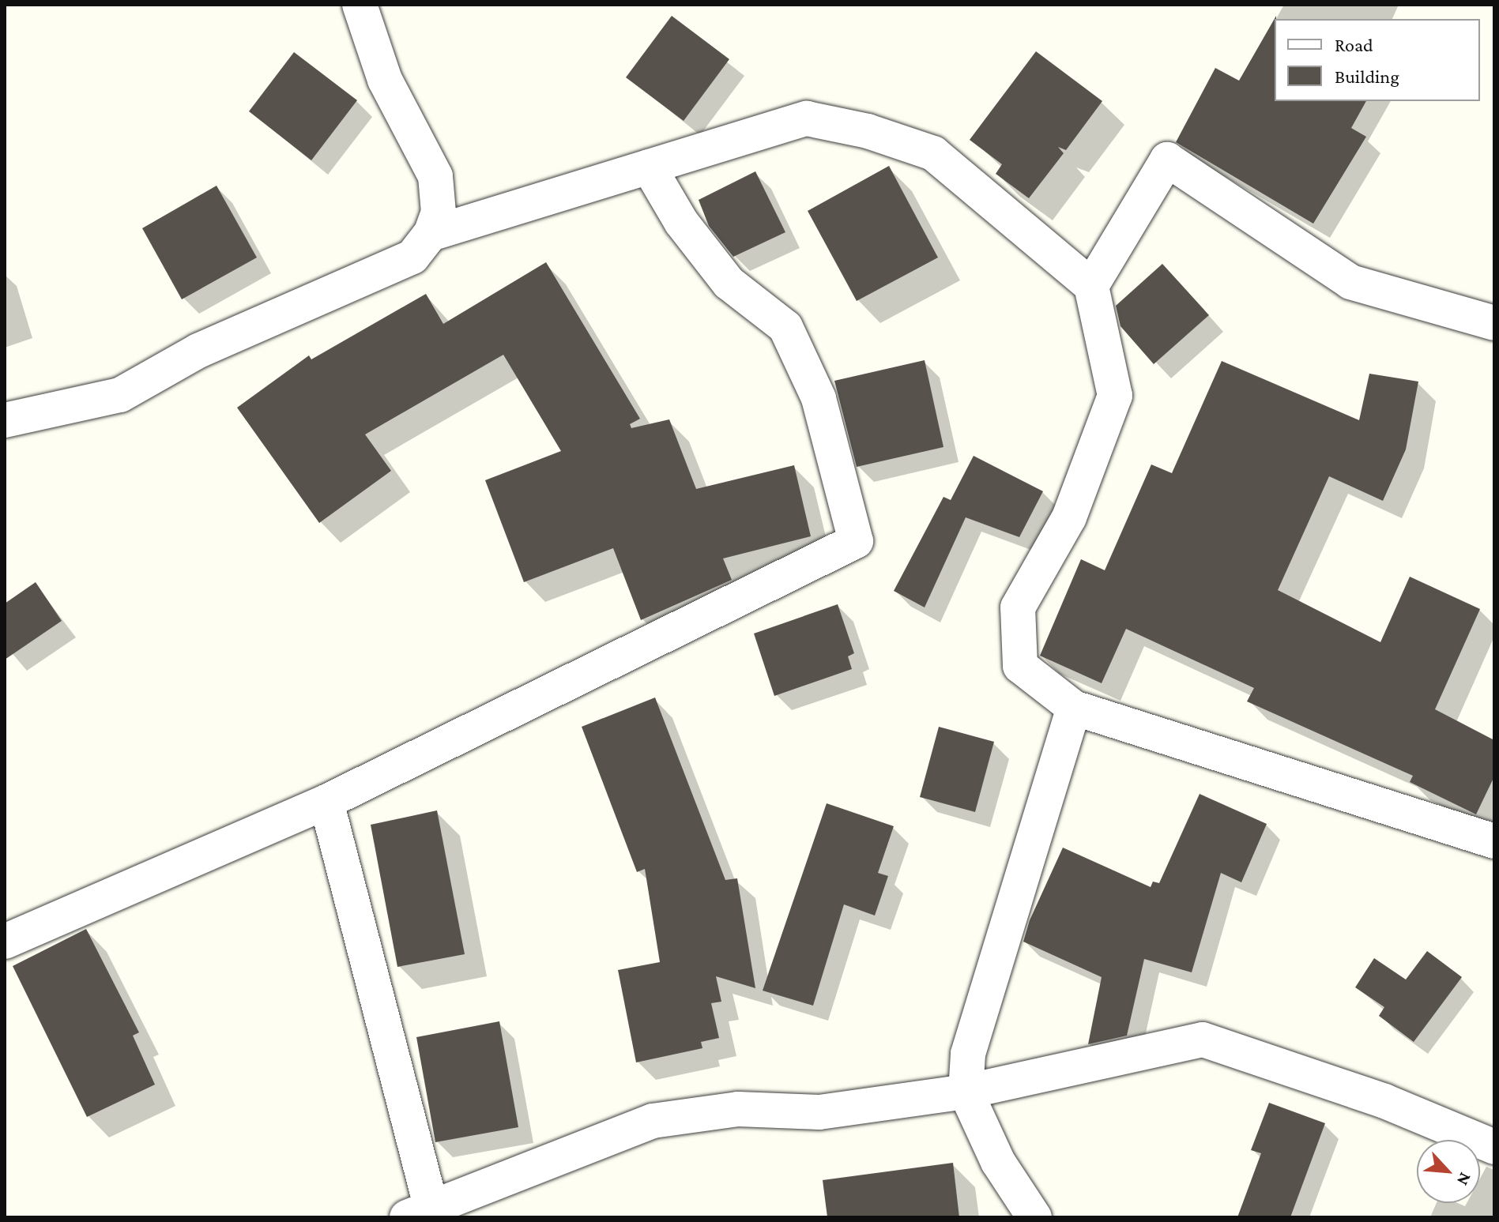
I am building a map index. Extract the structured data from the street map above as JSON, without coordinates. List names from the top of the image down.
{
  "legend": ["Road", "Building"],
  "north": "bottom right"
}
